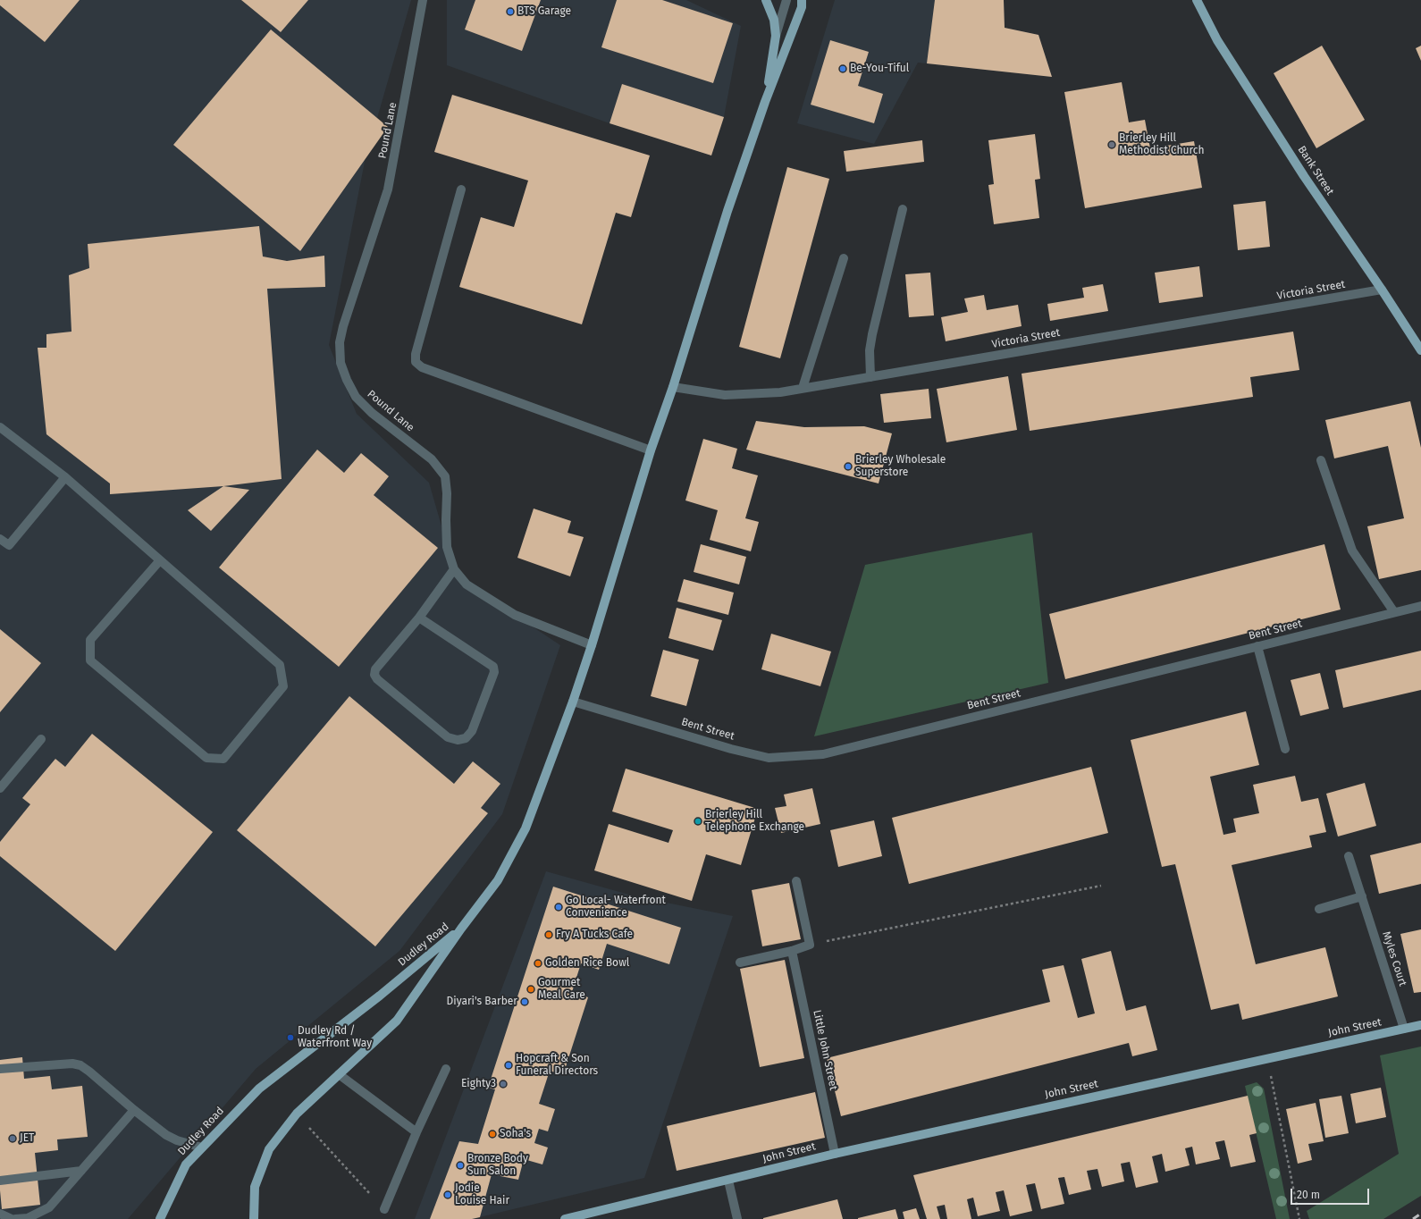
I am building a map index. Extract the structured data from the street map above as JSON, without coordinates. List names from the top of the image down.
{
  "streets": {
    "main road": ["Bank Street", "Dudley Road", "John Street"],
    "street": [
      "Pound Lane",
      "Victoria Street",
      "Bent Street",
      "Myles Court",
      "Little John Street"
    ]
  },
  "crossings": [
    ["Bank Street", "Victoria Street"],
    ["Myles Court", "John Street"],
    ["John Street", "Little John Street"]
  ],
  "places": [
    "BTS Garage",
    "Be-You-Tiful",
    "Brierley Hill Methodist Church",
    "Brierley Wholesale Superstore",
    "Brierley Hill Telephone Exchange",
    "Go Local- Waterfront Convenience",
    "Fry A Tucks Cafe",
    "Golden Rice Bowl",
    "Gourmet Meal Care",
    "Diyari's Barber",
    "Dudley Rd / Waterfront Way",
    "Hopcraft & Son Funeral Directors",
    "Eighty3",
    "Soha's",
    "JET",
    "Bronze Body Sun Salon",
    "Jodie Louise Hair"
  ],
  "scale_bar": "20 m"
}
